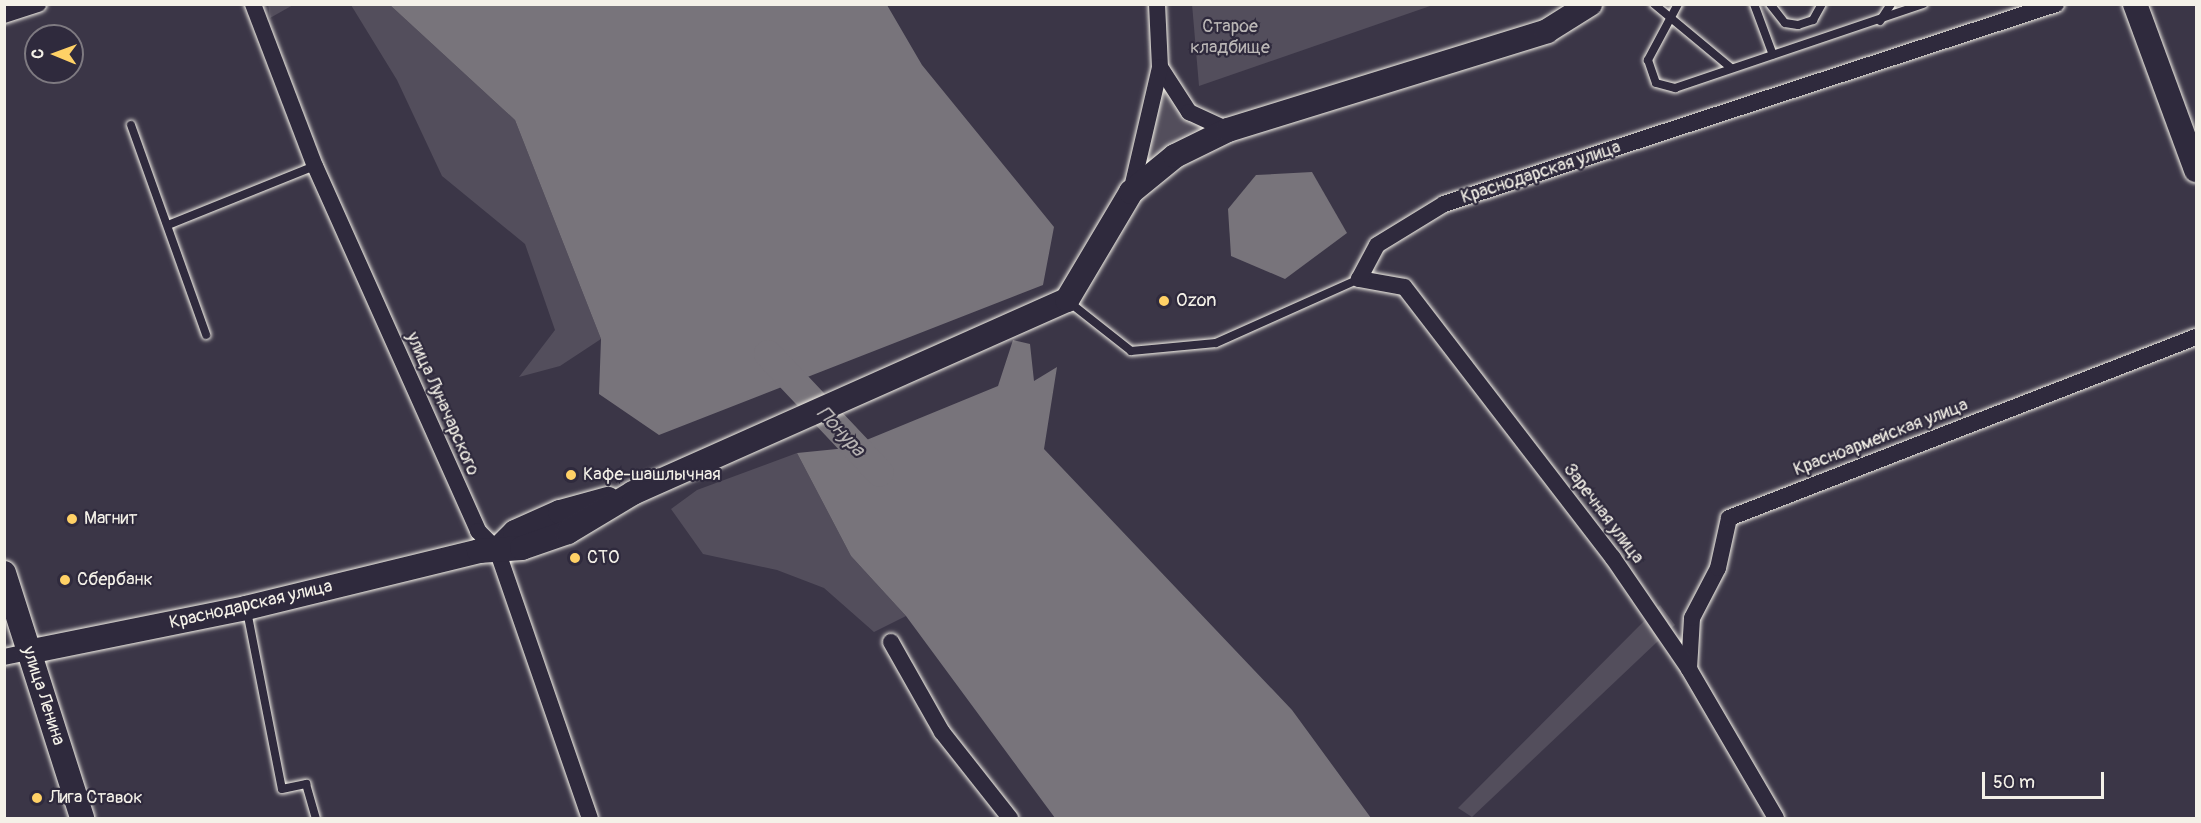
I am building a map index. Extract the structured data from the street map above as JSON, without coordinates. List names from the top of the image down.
{
  "streets": {
    "street": [
      "Краснодарская улица",
      "улица Луначарского",
      "Красноармейская улица",
      "Заречная улица",
      "улица Ленина"
    ]
  },
  "crossings": [
    ["Краснодарская улица", "улица Луначарского"],
    ["Краснодарская улица", "Заречная улица"],
    ["Краснодарская улица", "улица Ленина"],
    ["Красноармейская улица", "Заречная улица"]
  ],
  "water": ["Понура"],
  "parks": ["Старое кладбище"],
  "places": [
    "Ozon",
    "Кафе-шашлычная",
    "Магнит",
    "СТО",
    "Сбербанк",
    "Лига Ставок"
  ],
  "scale_bar": "50 m",
  "north": "left"
}
